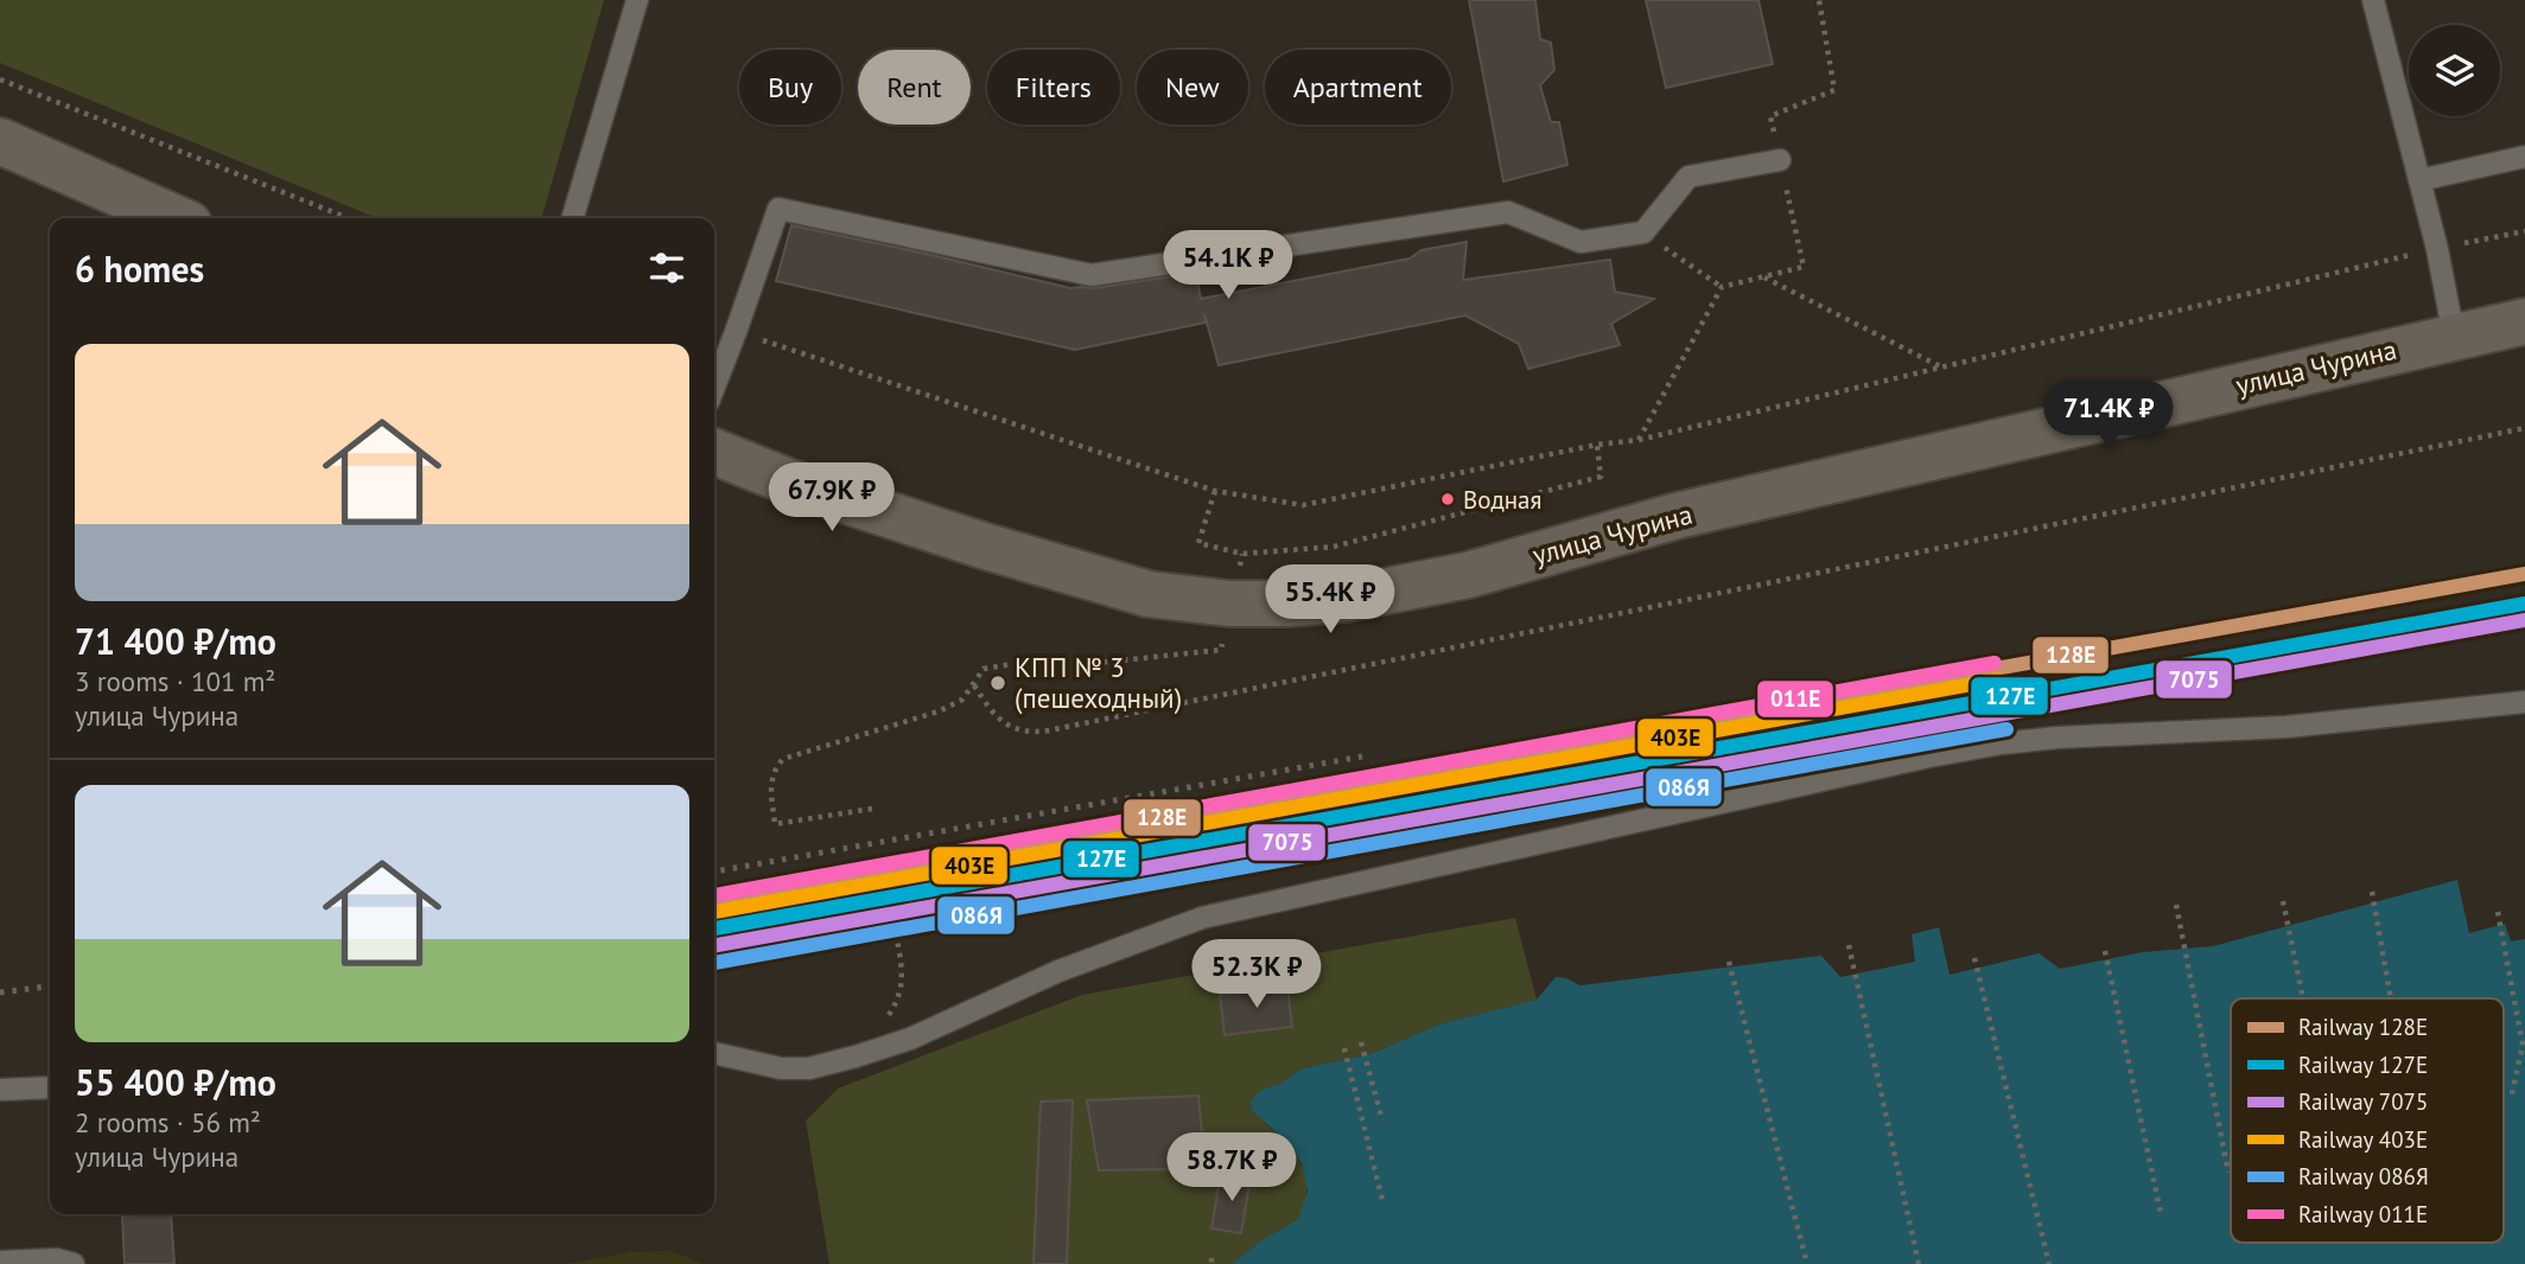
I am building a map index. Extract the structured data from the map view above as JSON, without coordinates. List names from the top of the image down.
{
  "streets": {
    "street": ["улица Чурина"]
  },
  "places": ["Водная", "КПП № 3 (пешеходный)"],
  "lines": [
    "rail line 128Е",
    "rail line 127Е",
    "rail line 7075",
    "rail line 011Е",
    "rail line 403Е",
    "rail line 086Я"
  ],
  "legend": [
    "Railway 128Е",
    "Railway 127Е",
    "Railway 7075",
    "Railway 403Е",
    "Railway 086Я",
    "Railway 011Е"
  ],
  "page": {
    "chip": [
      "Buy",
      "Rent",
      "Filters",
      "New",
      "Apartment"
    ],
    "heading": "6 homes",
    "price": [
      "54.1K ₽",
      "71.4K ₽",
      "67.9K ₽",
      "55.4K ₽",
      "52.3K ₽",
      "58.7K ₽"
    ],
    "list": [
      {
        "name": "71 400 ₽/mo",
        "note": "3 rooms · 101 m² · улица Чурина"
      },
      {
        "name": "55 400 ₽/mo",
        "note": "2 rooms · 56 m² · улица Чурина"
      }
    ]
  }
}
